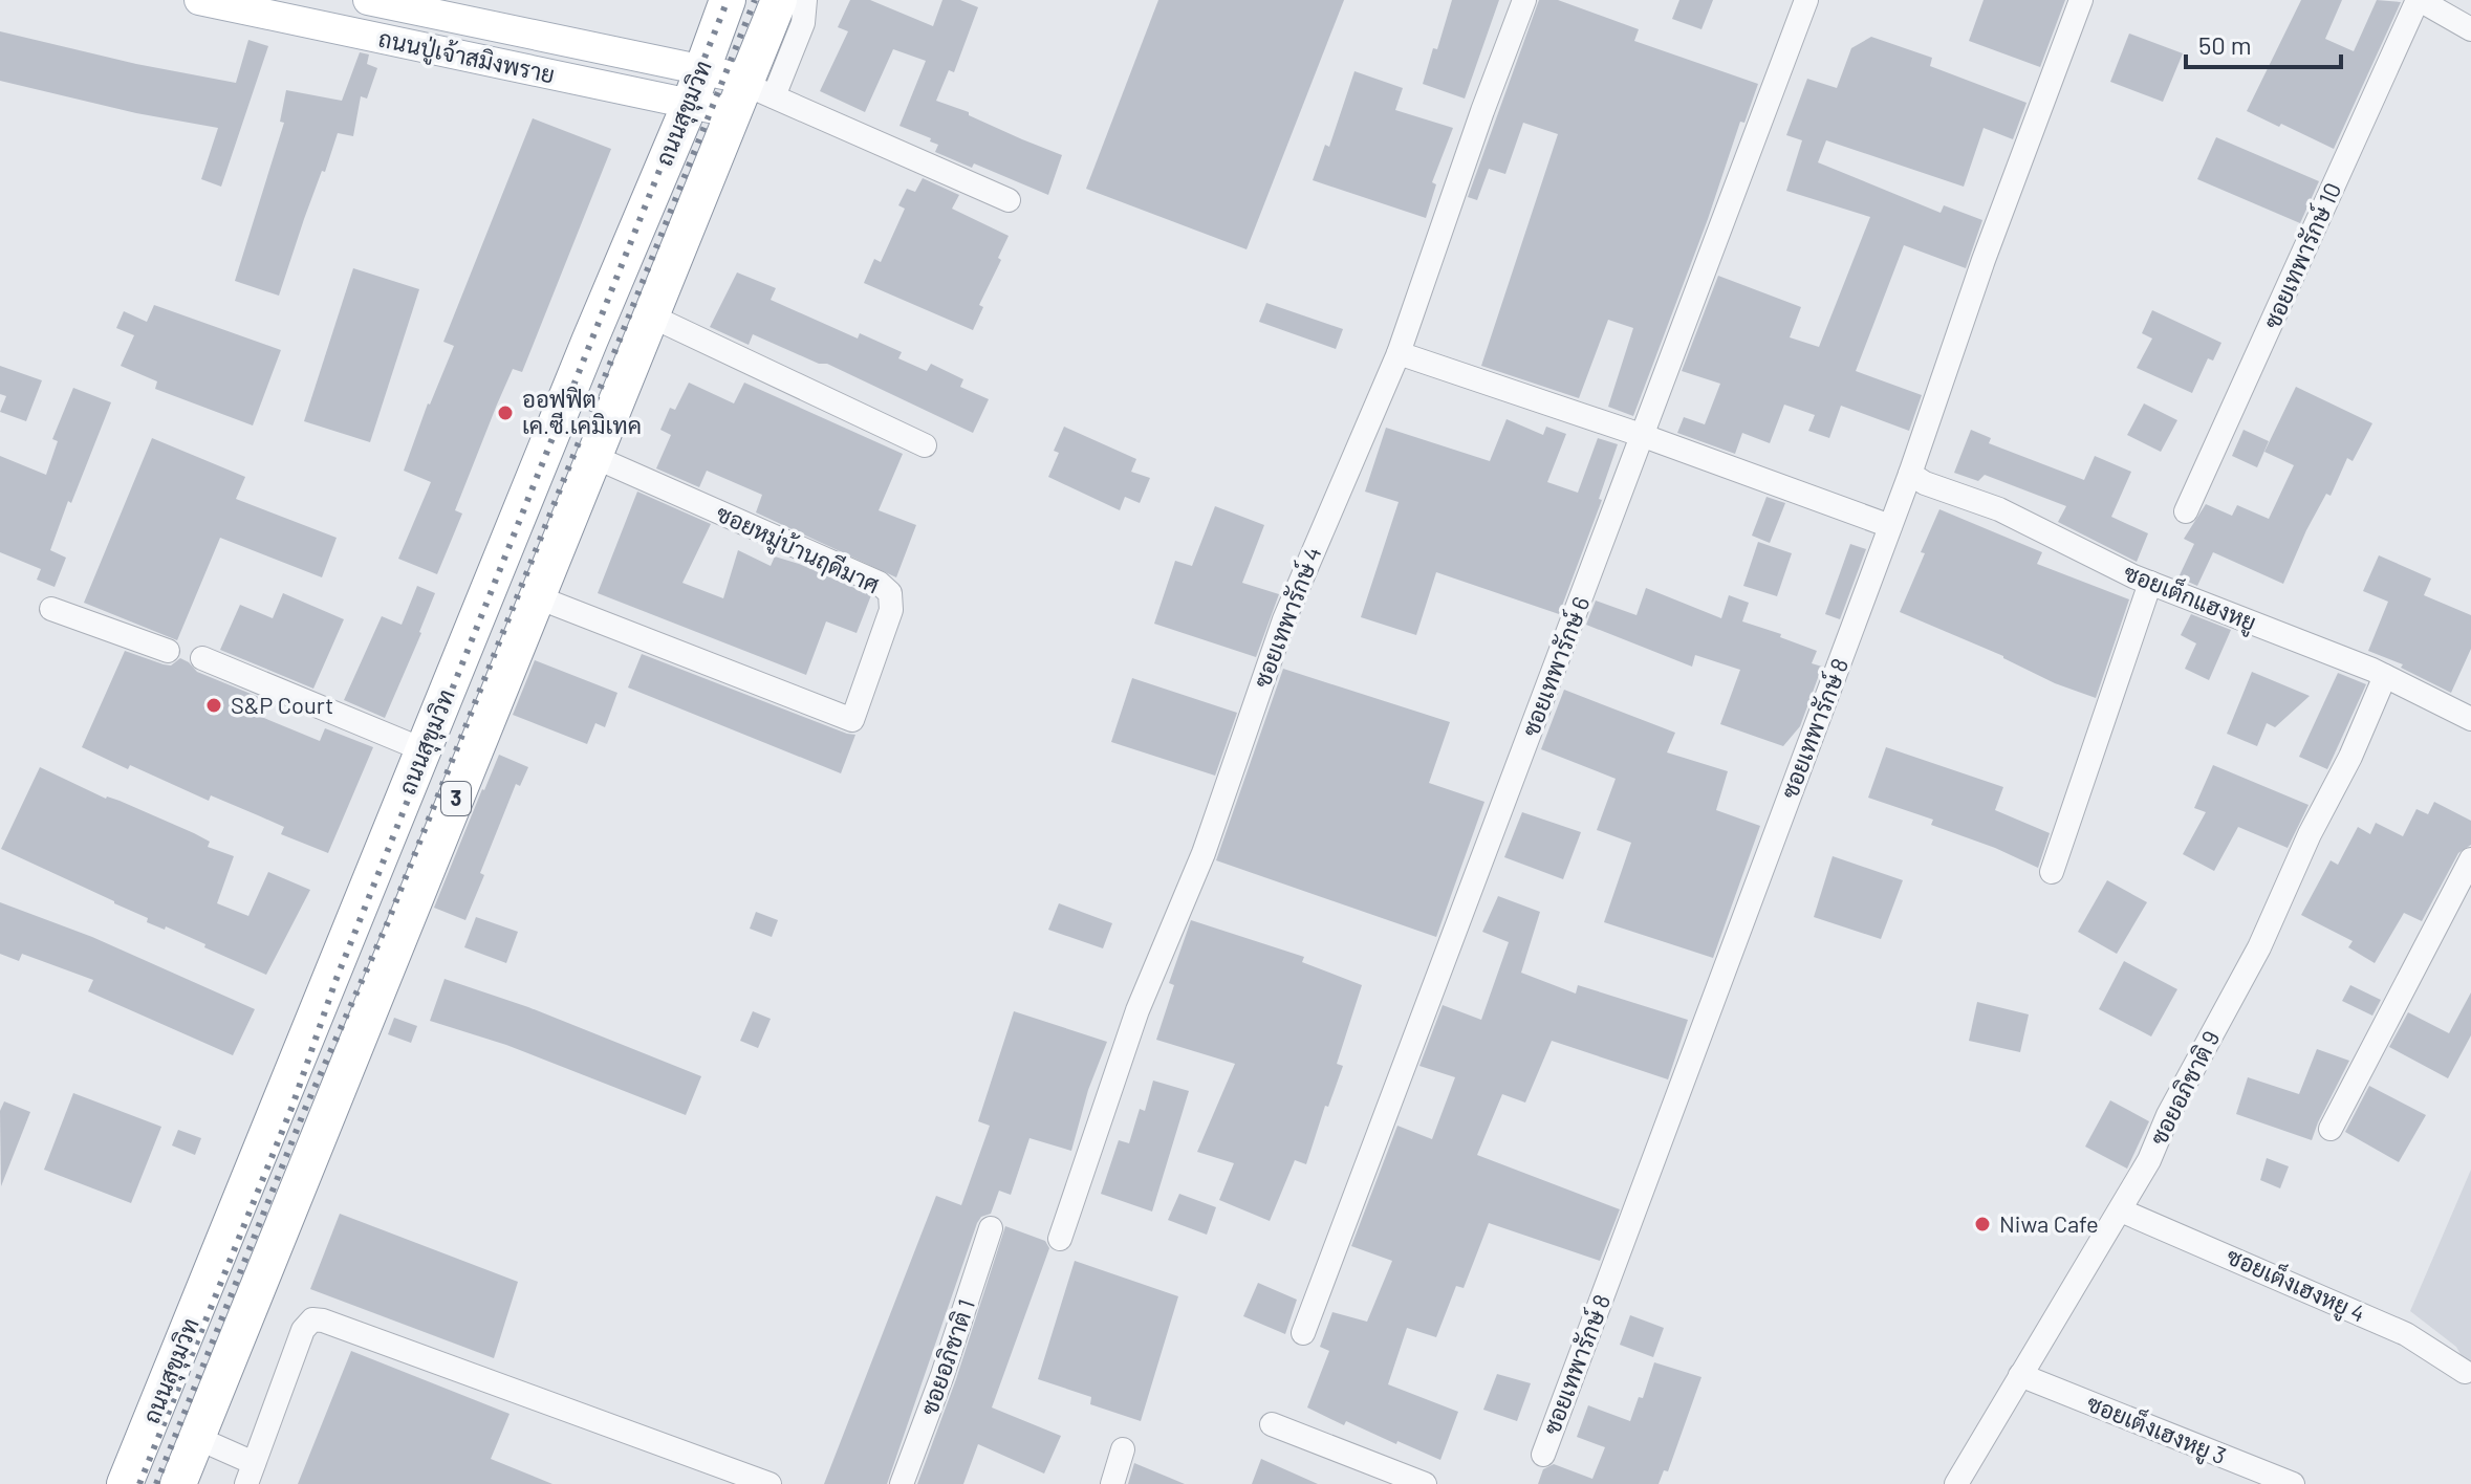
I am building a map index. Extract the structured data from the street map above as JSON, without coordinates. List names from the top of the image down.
{
  "streets": {
    "highway": ["ถนนสุขุมวิท", "3"],
    "main road": ["ถนนปู่เจ้าสมิงพราย"],
    "street": [
      "ซอยเทพารักษ์ 10",
      "ซอยหมู่บ้านฤดีมาศ",
      "ซอยเต็กแฮงหยู",
      "ซอยเทพารักษ์ 4",
      "ซอยเทพารักษ์ 6",
      "ซอยเทพารักษ์ 8",
      "ซอยอภิชาติ 9",
      "ซอยเต็งเฮงหยู 4",
      "ซอยอภิชาติ 1",
      "ซอยเต็งเฮงหยู 3"
    ]
  },
  "crossings": [
    ["ถนนปู่เจ้าสมิงพราย", "ถนนสุขุมวิท"],
    ["ถนนสุขุมวิท", "ซอยหมู่บ้านฤดีมาศ"],
    ["ซอยเต็กแฮงหยู", "ซอยเทพารักษ์ 8"],
    ["ซอยเต็กแฮงหยู", "ซอยอภิชาติ 9"],
    ["ซอยอภิชาติ 9", "ซอยเต็งเฮงหยู 4"],
    ["ซอยอภิชาติ 9", "ซอยเต็งเฮงหยู 3"]
  ],
  "places": ["ออฟฟิต เค.ซี.เคมิเทค", "S&P Court", "Niwa Cafe"],
  "scale_bar": "50 m"
}
